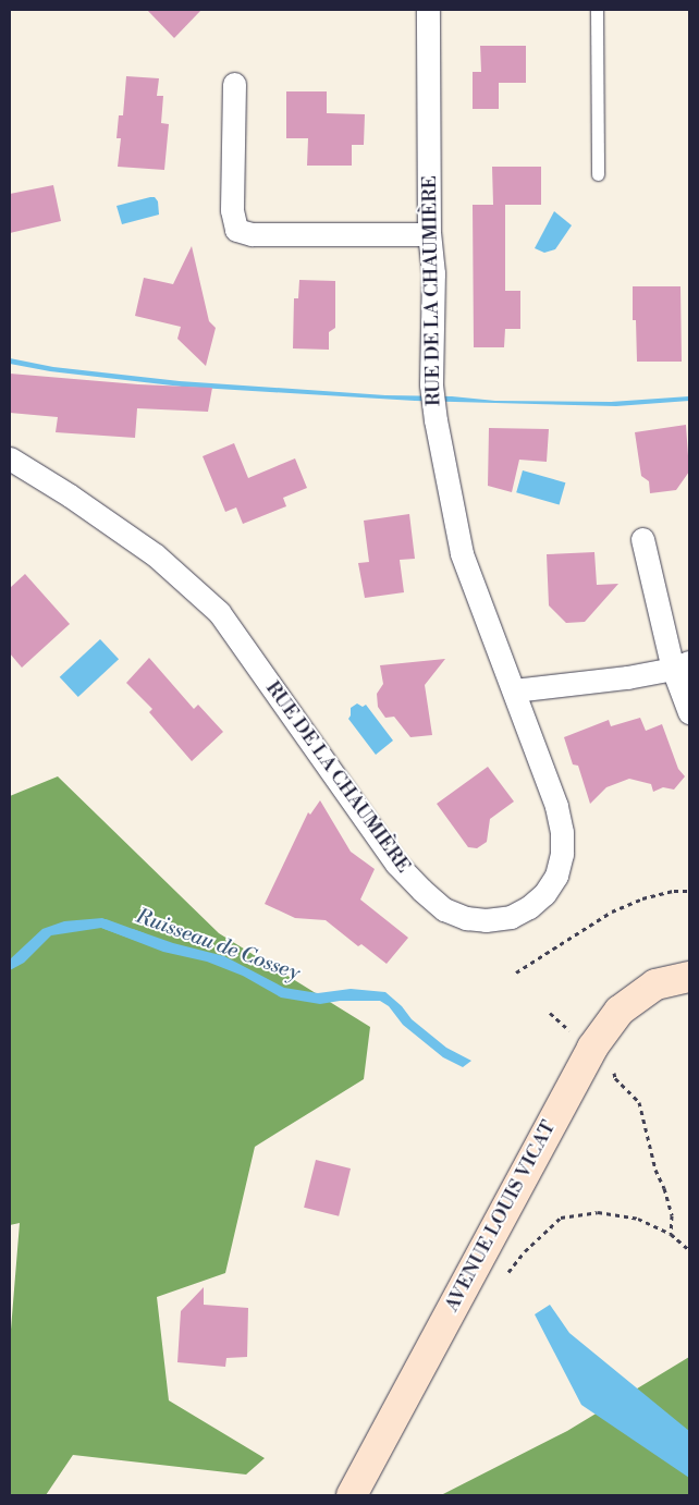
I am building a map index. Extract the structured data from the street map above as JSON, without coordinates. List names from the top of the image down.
{
  "streets": {
    "main road": ["AVENUE LOUIS VICAT"],
    "street": ["RUE DE LA CHAUMIÈRE"]
  },
  "water": ["Ruisseau de Cossey"]
}
